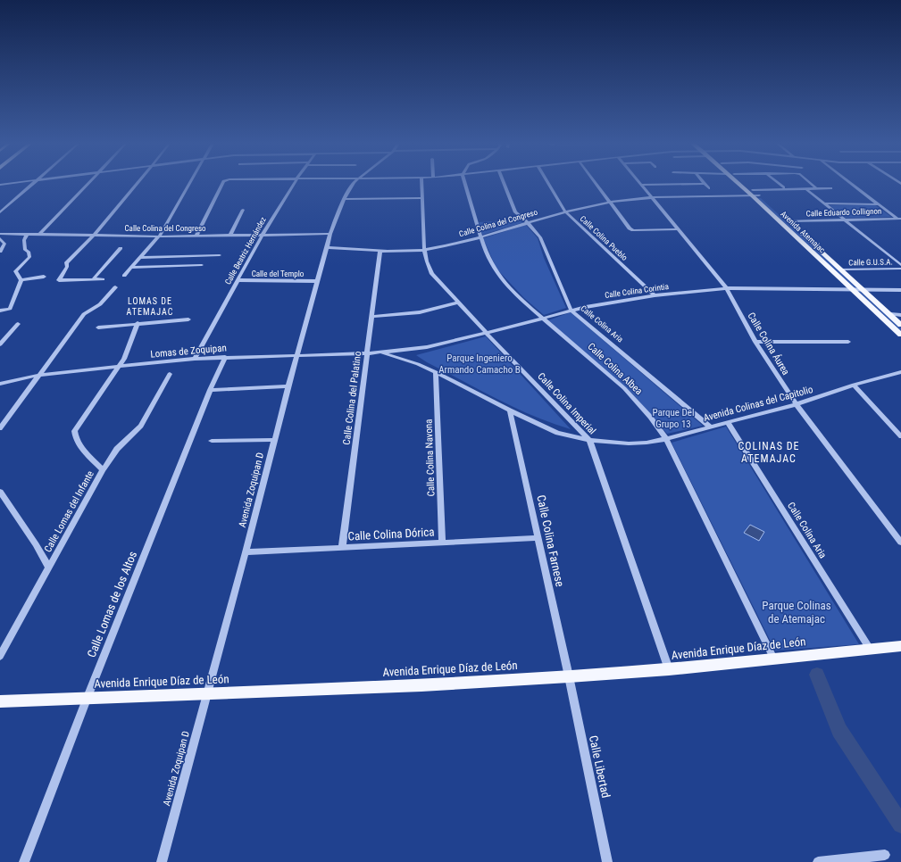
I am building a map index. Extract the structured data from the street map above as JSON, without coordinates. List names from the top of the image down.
{
  "streets": {
    "main road": ["Avenida Atemajac", "Avenida Enrique Díaz de León"],
    "street": [
      "Calle Eduardo Collignon",
      "Calle Colina del Congreso",
      "Calle Colina Pueblo",
      "Calle Beatriz Hernández",
      "Calle G.U.S.A.",
      "Calle del Templo",
      "Calle Colina Corintia",
      "Calle Colina Aria",
      "Calle Colina Áurea",
      "Lomas de Zoquipan",
      "Calle Colina Albea",
      "Calle Colina del Palatino",
      "Calle Colina Imperial",
      "Avenida Colinas del Capitolio",
      "Calle Colina Navona",
      "Avenida Zoquipan D",
      "Calle Lomas del Infante",
      "Calle Colina Dórica",
      "Calle Colina Farnese",
      "Calle Lomas de los Altos",
      "Calle Libertad"
    ]
  },
  "crossings": [
    ["Calle Eduardo Collignon", "Avenida Atemajac"],
    ["Calle Colina del Congreso", "Avenida Atemajac"],
    ["Calle Colina del Congreso", "Calle Colina Pueblo"],
    ["Calle Colina del Congreso", "Calle Beatriz Hernández"],
    ["Calle Colina del Congreso", "Calle Colina Aria"],
    ["Calle Colina del Congreso", "Calle Colina Áurea"],
    ["Calle Colina del Congreso", "Calle Colina Albea"],
    ["Calle Colina del Congreso", "Calle Colina del Palatino"],
    ["Calle Colina del Congreso", "Calle Colina Imperial"],
    ["Calle Colina del Congreso", "Avenida Zoquipan D"],
    ["Avenida Atemajac", "Calle G.U.S.A."],
    ["Avenida Atemajac", "Calle Colina Corintia"],
    ["Calle Colina Pueblo", "Calle Colina Corintia"],
    ["Calle Beatriz Hernández", "Calle del Templo"],
    ["Calle Beatriz Hernández", "Lomas de Zoquipan"],
    ["Calle del Templo", "Avenida Zoquipan D"],
    ["Calle Colina Corintia", "Calle Colina Aria"],
    ["Calle Colina Corintia", "Calle Colina Áurea"],
    ["Calle Colina Corintia", "Lomas de Zoquipan"],
    ["Calle Colina Corintia", "Calle Colina Albea"],
    ["Calle Colina Corintia", "Calle Colina Imperial"],
    ["Calle Colina Corintia", "Avenida Colinas del Capitolio"],
    ["Calle Colina Aria", "Avenida Colinas del Capitolio"],
    ["Calle Colina Aria", "Avenida Enrique Díaz de León"],
    ["Calle Colina Áurea", "Avenida Colinas del Capitolio"],
    ["Lomas de Zoquipan", "Calle Colina del Palatino"],
    ["Lomas de Zoquipan", "Avenida Colinas del Capitolio"],
    ["Lomas de Zoquipan", "Avenida Zoquipan D"],
    ["Lomas de Zoquipan", "Calle Lomas del Infante"],
    ["Lomas de Zoquipan", "Calle Lomas de los Altos"],
    ["Calle Colina Albea", "Avenida Colinas del Capitolio"],
    ["Calle Colina Albea", "Avenida Enrique Díaz de León"],
    ["Calle Colina del Palatino", "Calle Colina Dórica"],
    ["Calle Colina Imperial", "Avenida Colinas del Capitolio"],
    ["Calle Colina Imperial", "Avenida Enrique Díaz de León"],
    ["Avenida Colinas del Capitolio", "Calle Colina Navona"],
    ["Avenida Colinas del Capitolio", "Calle Colina Farnese"],
    ["Calle Colina Navona", "Calle Colina Dórica"],
    ["Avenida Zoquipan D", "Calle Colina Dórica"],
    ["Avenida Zoquipan D", "Avenida Enrique Díaz de León"],
    ["Calle Colina Dórica", "Calle Colina Farnese"],
    ["Calle Colina Farnese", "Avenida Enrique Díaz de León"],
    ["Calle Colina Farnese", "Calle Libertad"],
    ["Calle Lomas de los Altos", "Avenida Enrique Díaz de León"],
    ["Avenida Enrique Díaz de León", "Calle Libertad"]
  ],
  "districts": ["LOMAS DE ATEMAJAC", "COLINAS DE ATEMAJAC"],
  "parks": ["Parque Ingeniero Armando Camacho B", "Parque Del Grupo 13", "Parque Colinas de Atemajac"]
}
